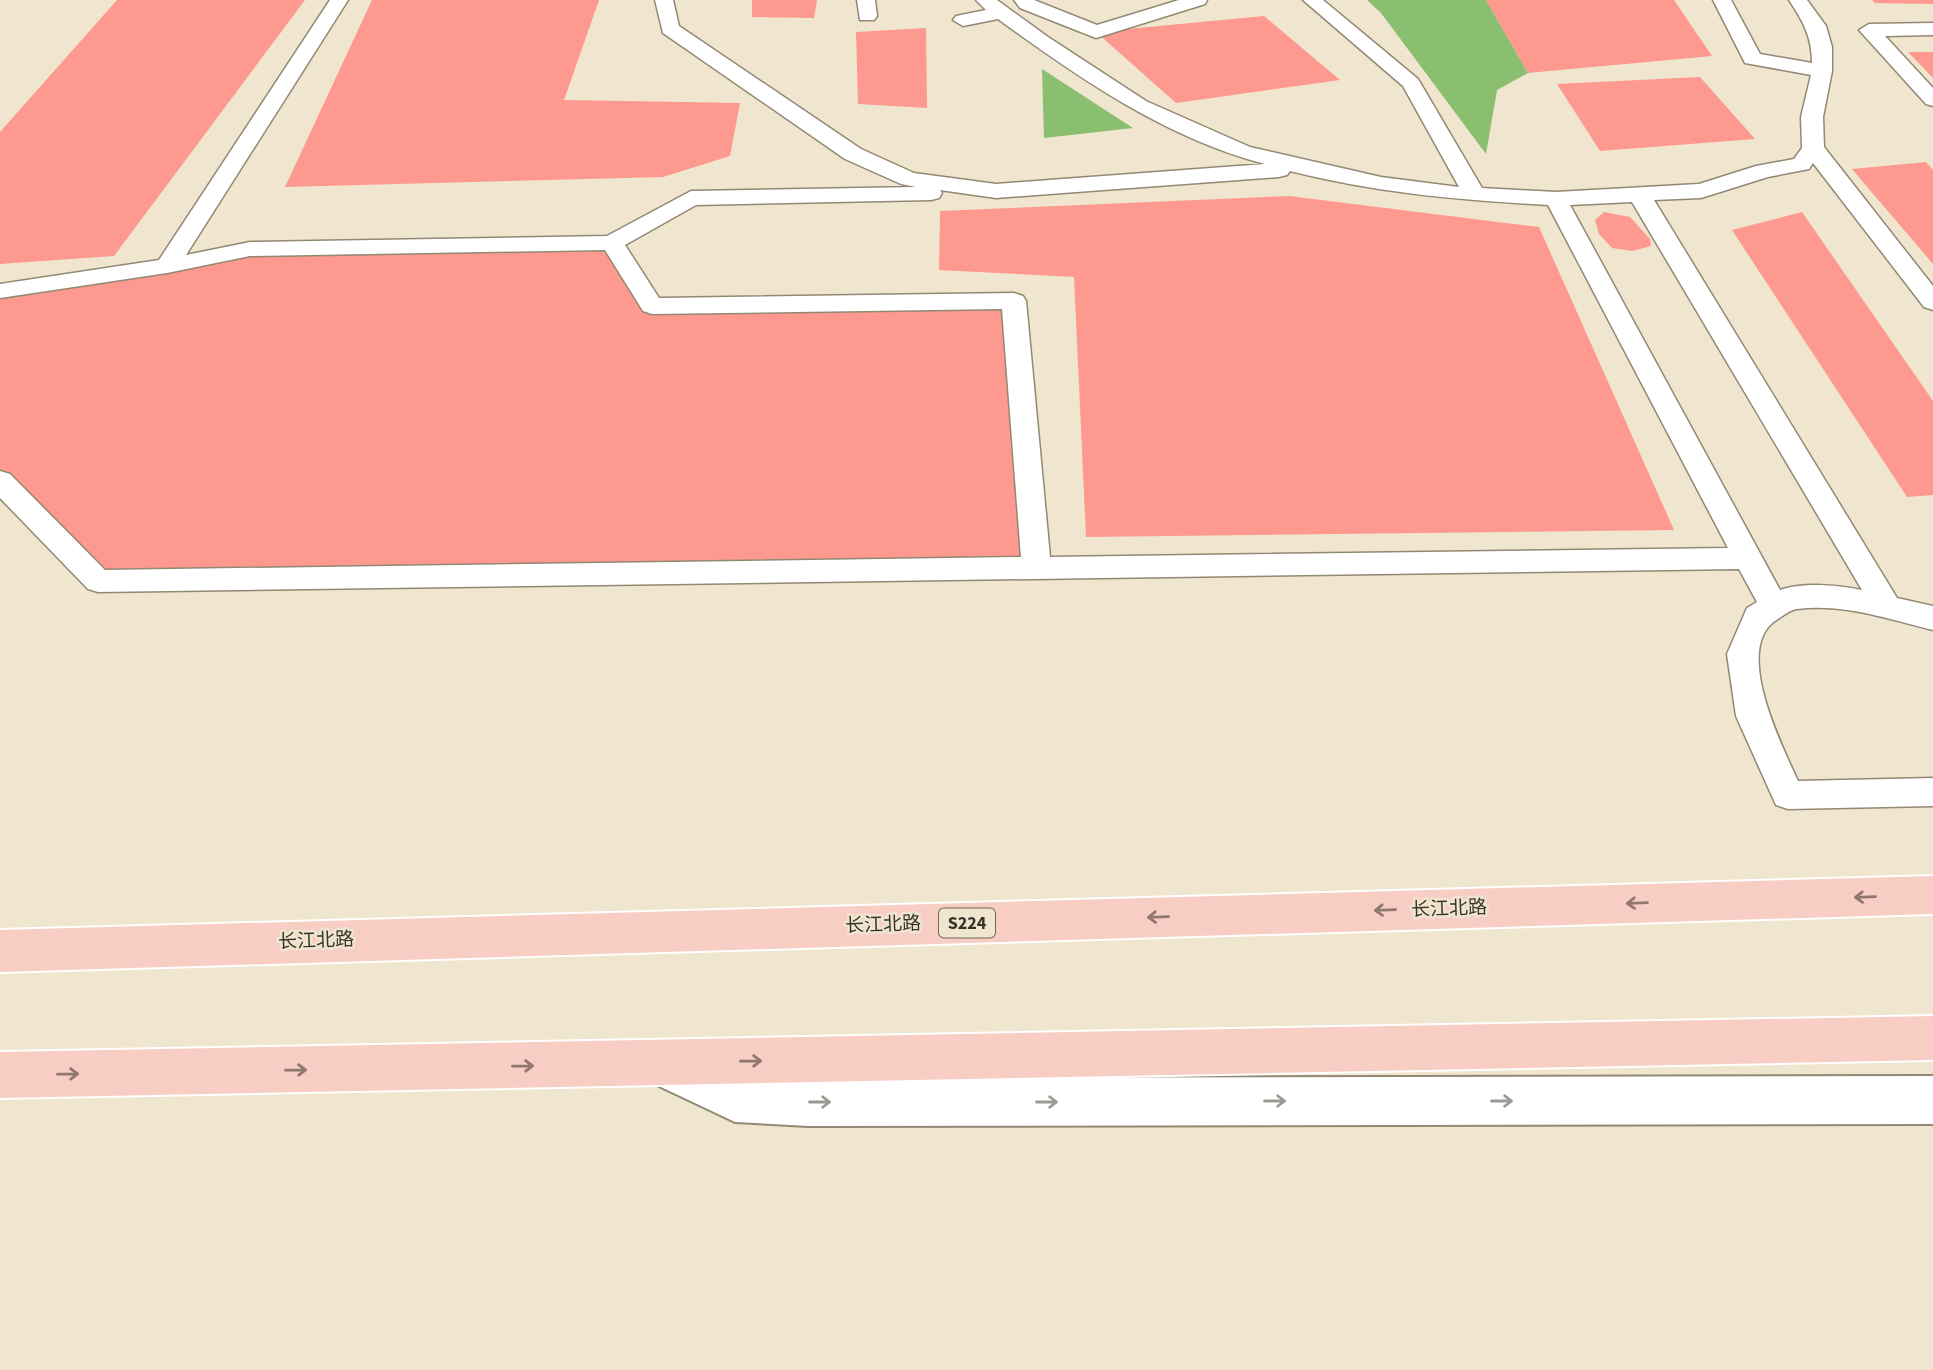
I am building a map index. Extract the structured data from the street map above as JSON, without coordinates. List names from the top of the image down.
{
  "streets": {
    "main road": ["长江北路", "S224"]
  }
}
